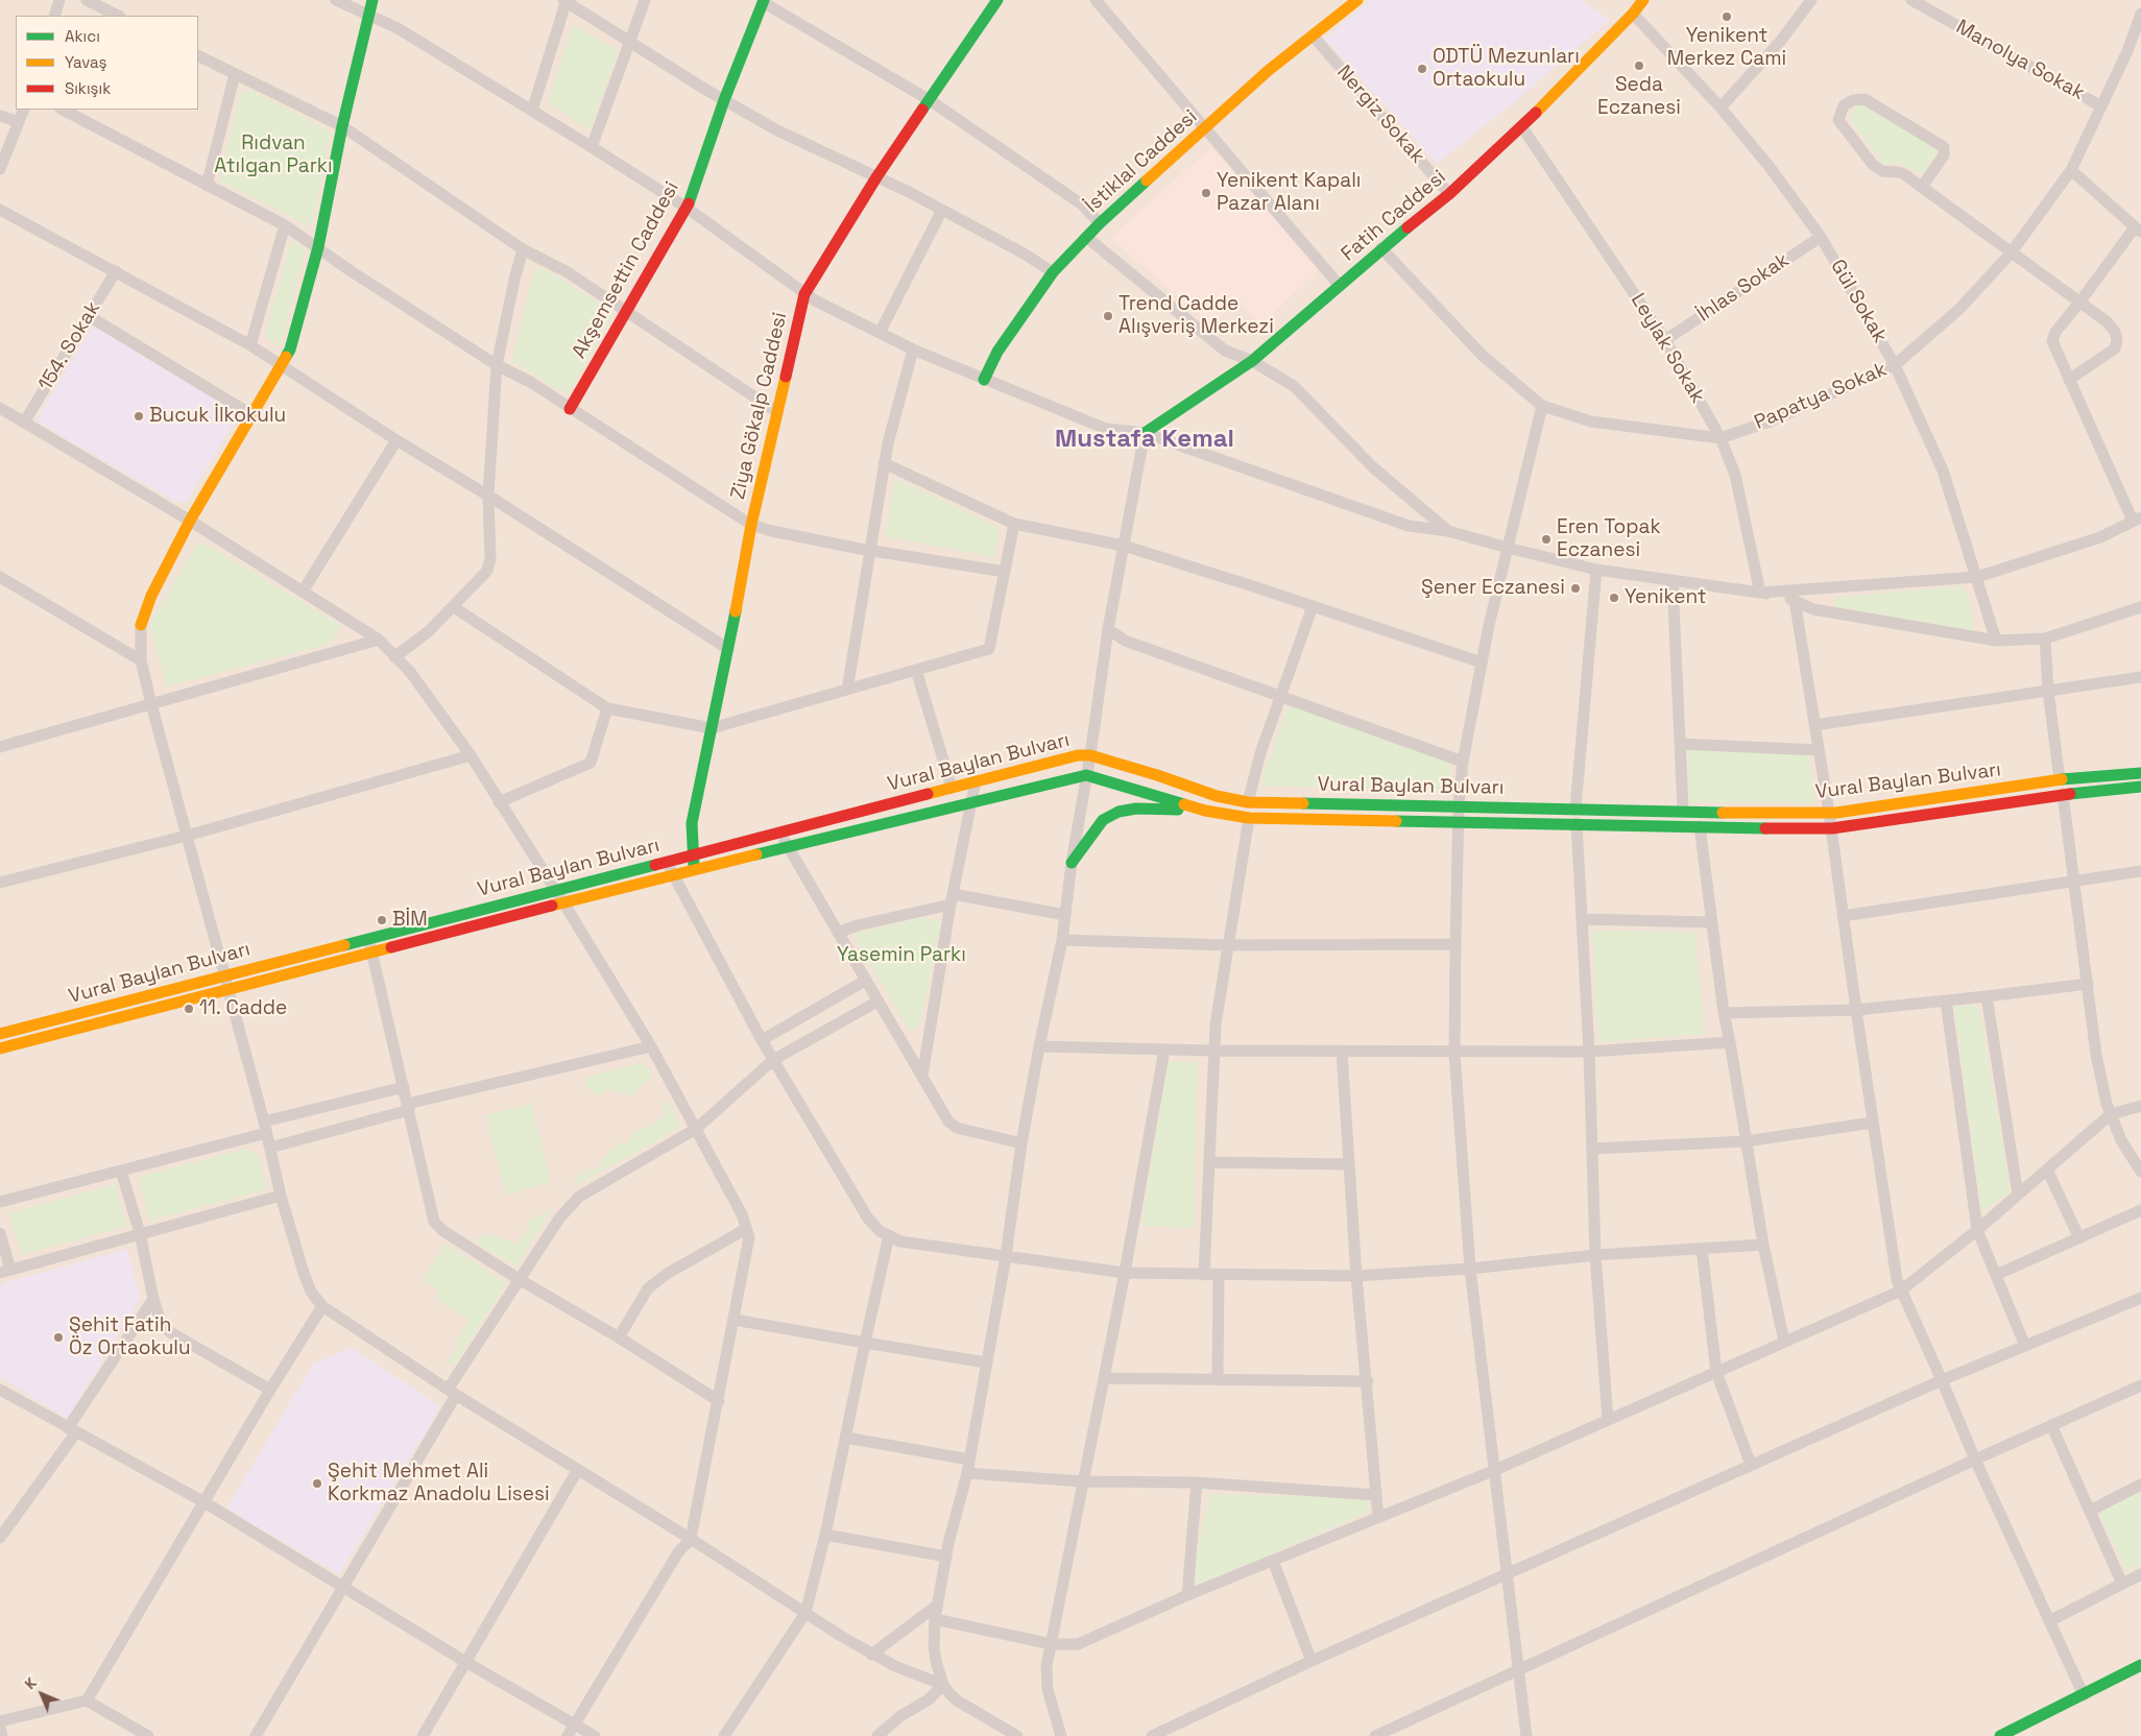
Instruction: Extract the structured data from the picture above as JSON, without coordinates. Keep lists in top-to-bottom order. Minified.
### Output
{"streets":{"main road":["İstiklal Caddesi","Fatih Caddesi","Akşemsettin Caddesi","Ziya Gökalp Caddesi","Vural Baylan Bulvarı"],"street":["Manolya Sokak","Nergiz Sokak","İhlas Sokak","Gül Sokak","154. Sokak","Leylak Sokak","Papatya Sokak"]},"crossings":[["Manolya Sokak","Papatya Sokak"],["Nergiz Sokak","İstiklal Caddesi"],["Nergiz Sokak","Fatih Caddesi"],["Fatih Caddesi","Gül Sokak"],["Fatih Caddesi","Leylak Sokak"],["Fatih Caddesi","Papatya Sokak"],["İhlas Sokak","Gül Sokak"],["İhlas Sokak","Leylak Sokak"],["Gül Sokak","Papatya Sokak"],["Leylak Sokak","Papatya Sokak"],["Ziya Gökalp Caddesi","Vural Baylan Bulvarı"]],"districts":["Mustafa Kemal"],"parks":["Rıdvan Atılgan Parkı","Yasemin Parkı"],"places":["Yenikent Merkez Cami","Seda Eczanesi","ODTÜ Mezunları Ortaokulu","Yenikent Kapalı Pazar Alanı","Trend Cadde Alışveriş Merkezi","Bucuk İlkokulu","Eren Topak Eczanesi","Şener Eczanesi","Yenikent","BİM","11. Cadde","Şehit Fatih Öz Ortaokulu","Şehit Mehmet Ali Korkmaz Anadolu Lisesi"],"legend":["Akıcı","Yavaş","Sıkışık"],"north":"top left"}
